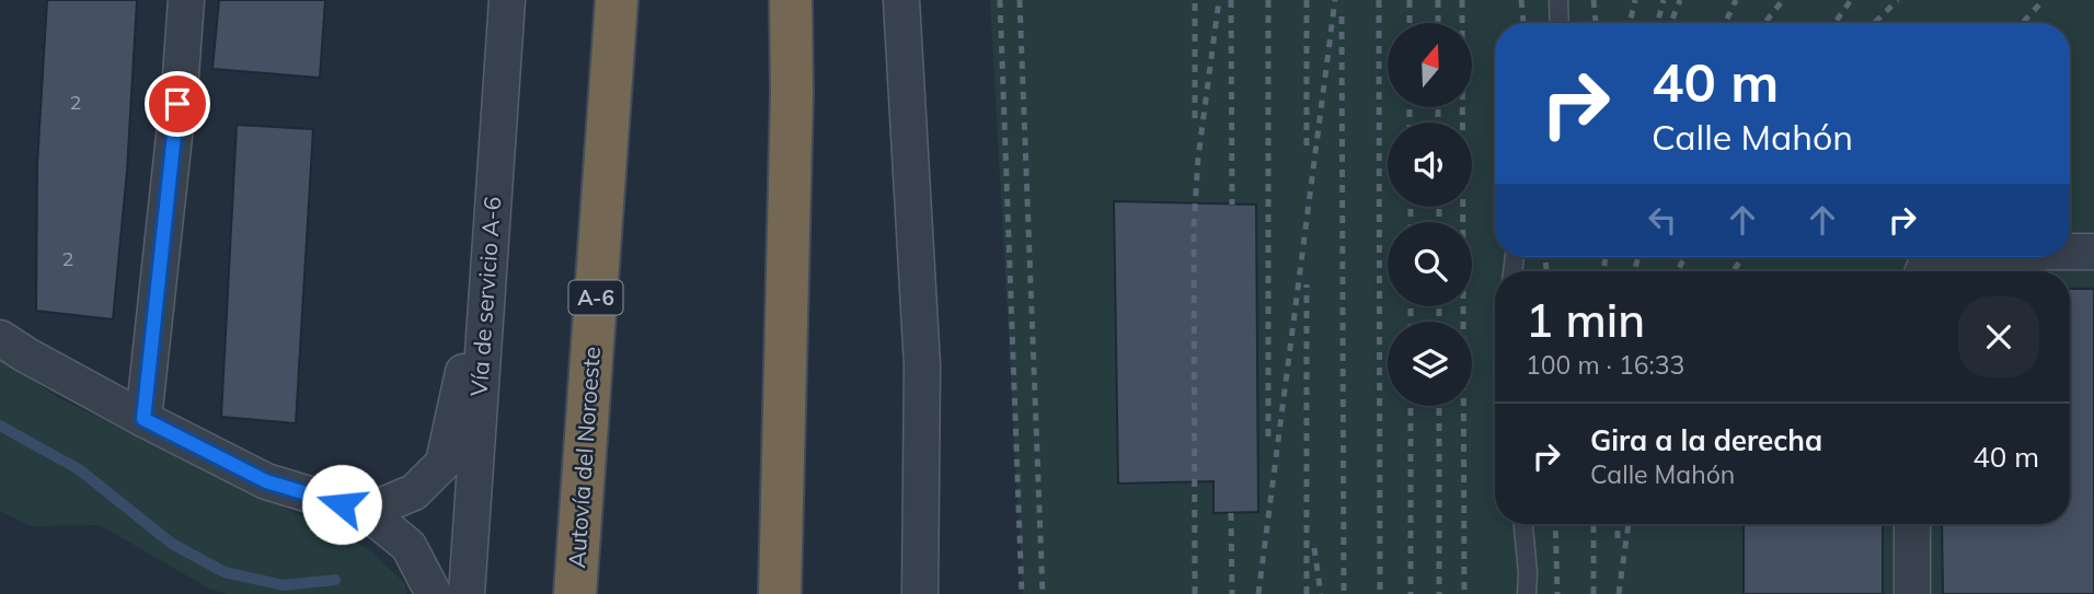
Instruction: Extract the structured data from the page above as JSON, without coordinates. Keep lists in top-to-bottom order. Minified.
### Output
{"streets":{"highway":["A-6","Autovía del Noroeste"],"street":["Vía de servicio A-6"]},"house_numbers":["2","2"],"north":"top","page":{"turn":["40 m","Calle Mahón"],"heading":["1 min","100 m · 16:33"],"list":[{"name":"Gira a la derecha","note":"Calle Mahón","value":"40 m"}]}}
